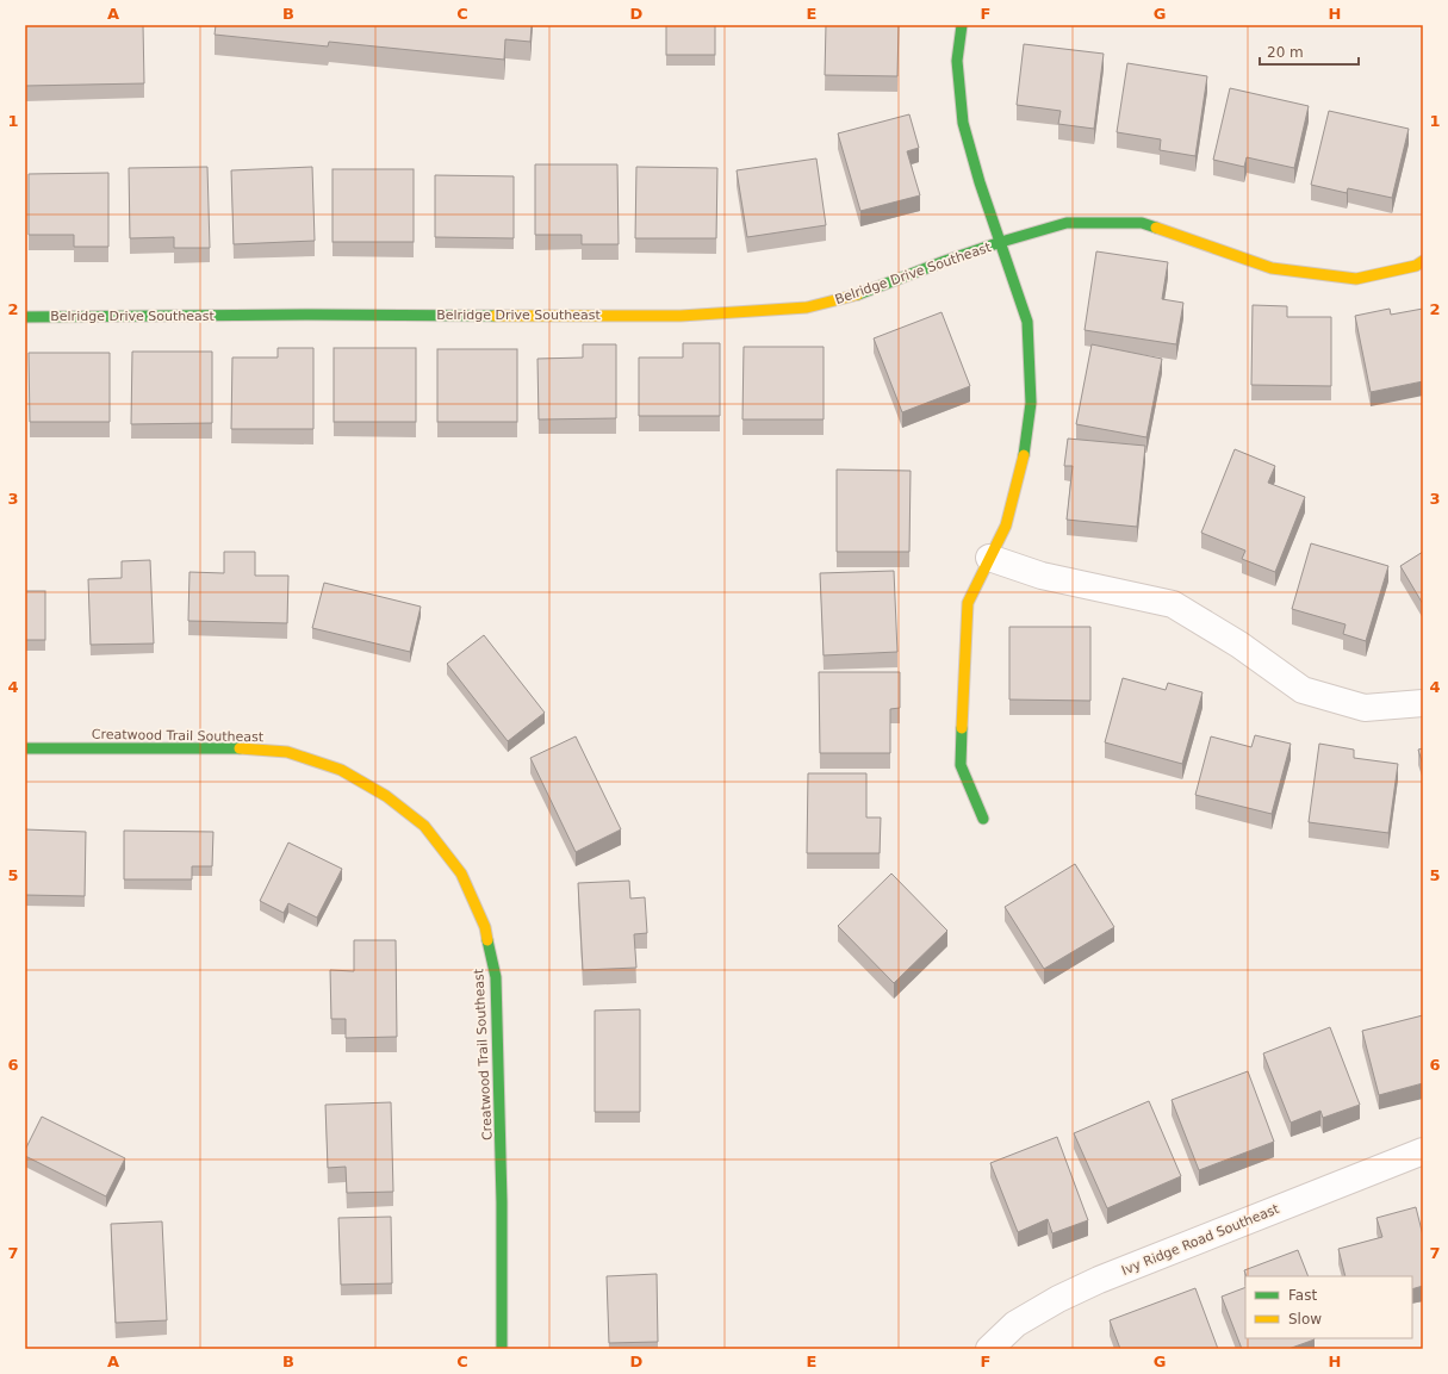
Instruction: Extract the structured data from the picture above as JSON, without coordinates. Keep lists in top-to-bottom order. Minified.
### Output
{"streets":{"street":["Belridge Drive Southeast","Creatwood Trail Southeast","Ivy Ridge Road Southeast"]},"legend":["Fast","Slow"],"scale_bar":"20 m","grid":{"columns":["A","B","C","D","E","F","G","H"],"rows":["1","2","3","4","5","6","7"]}}
